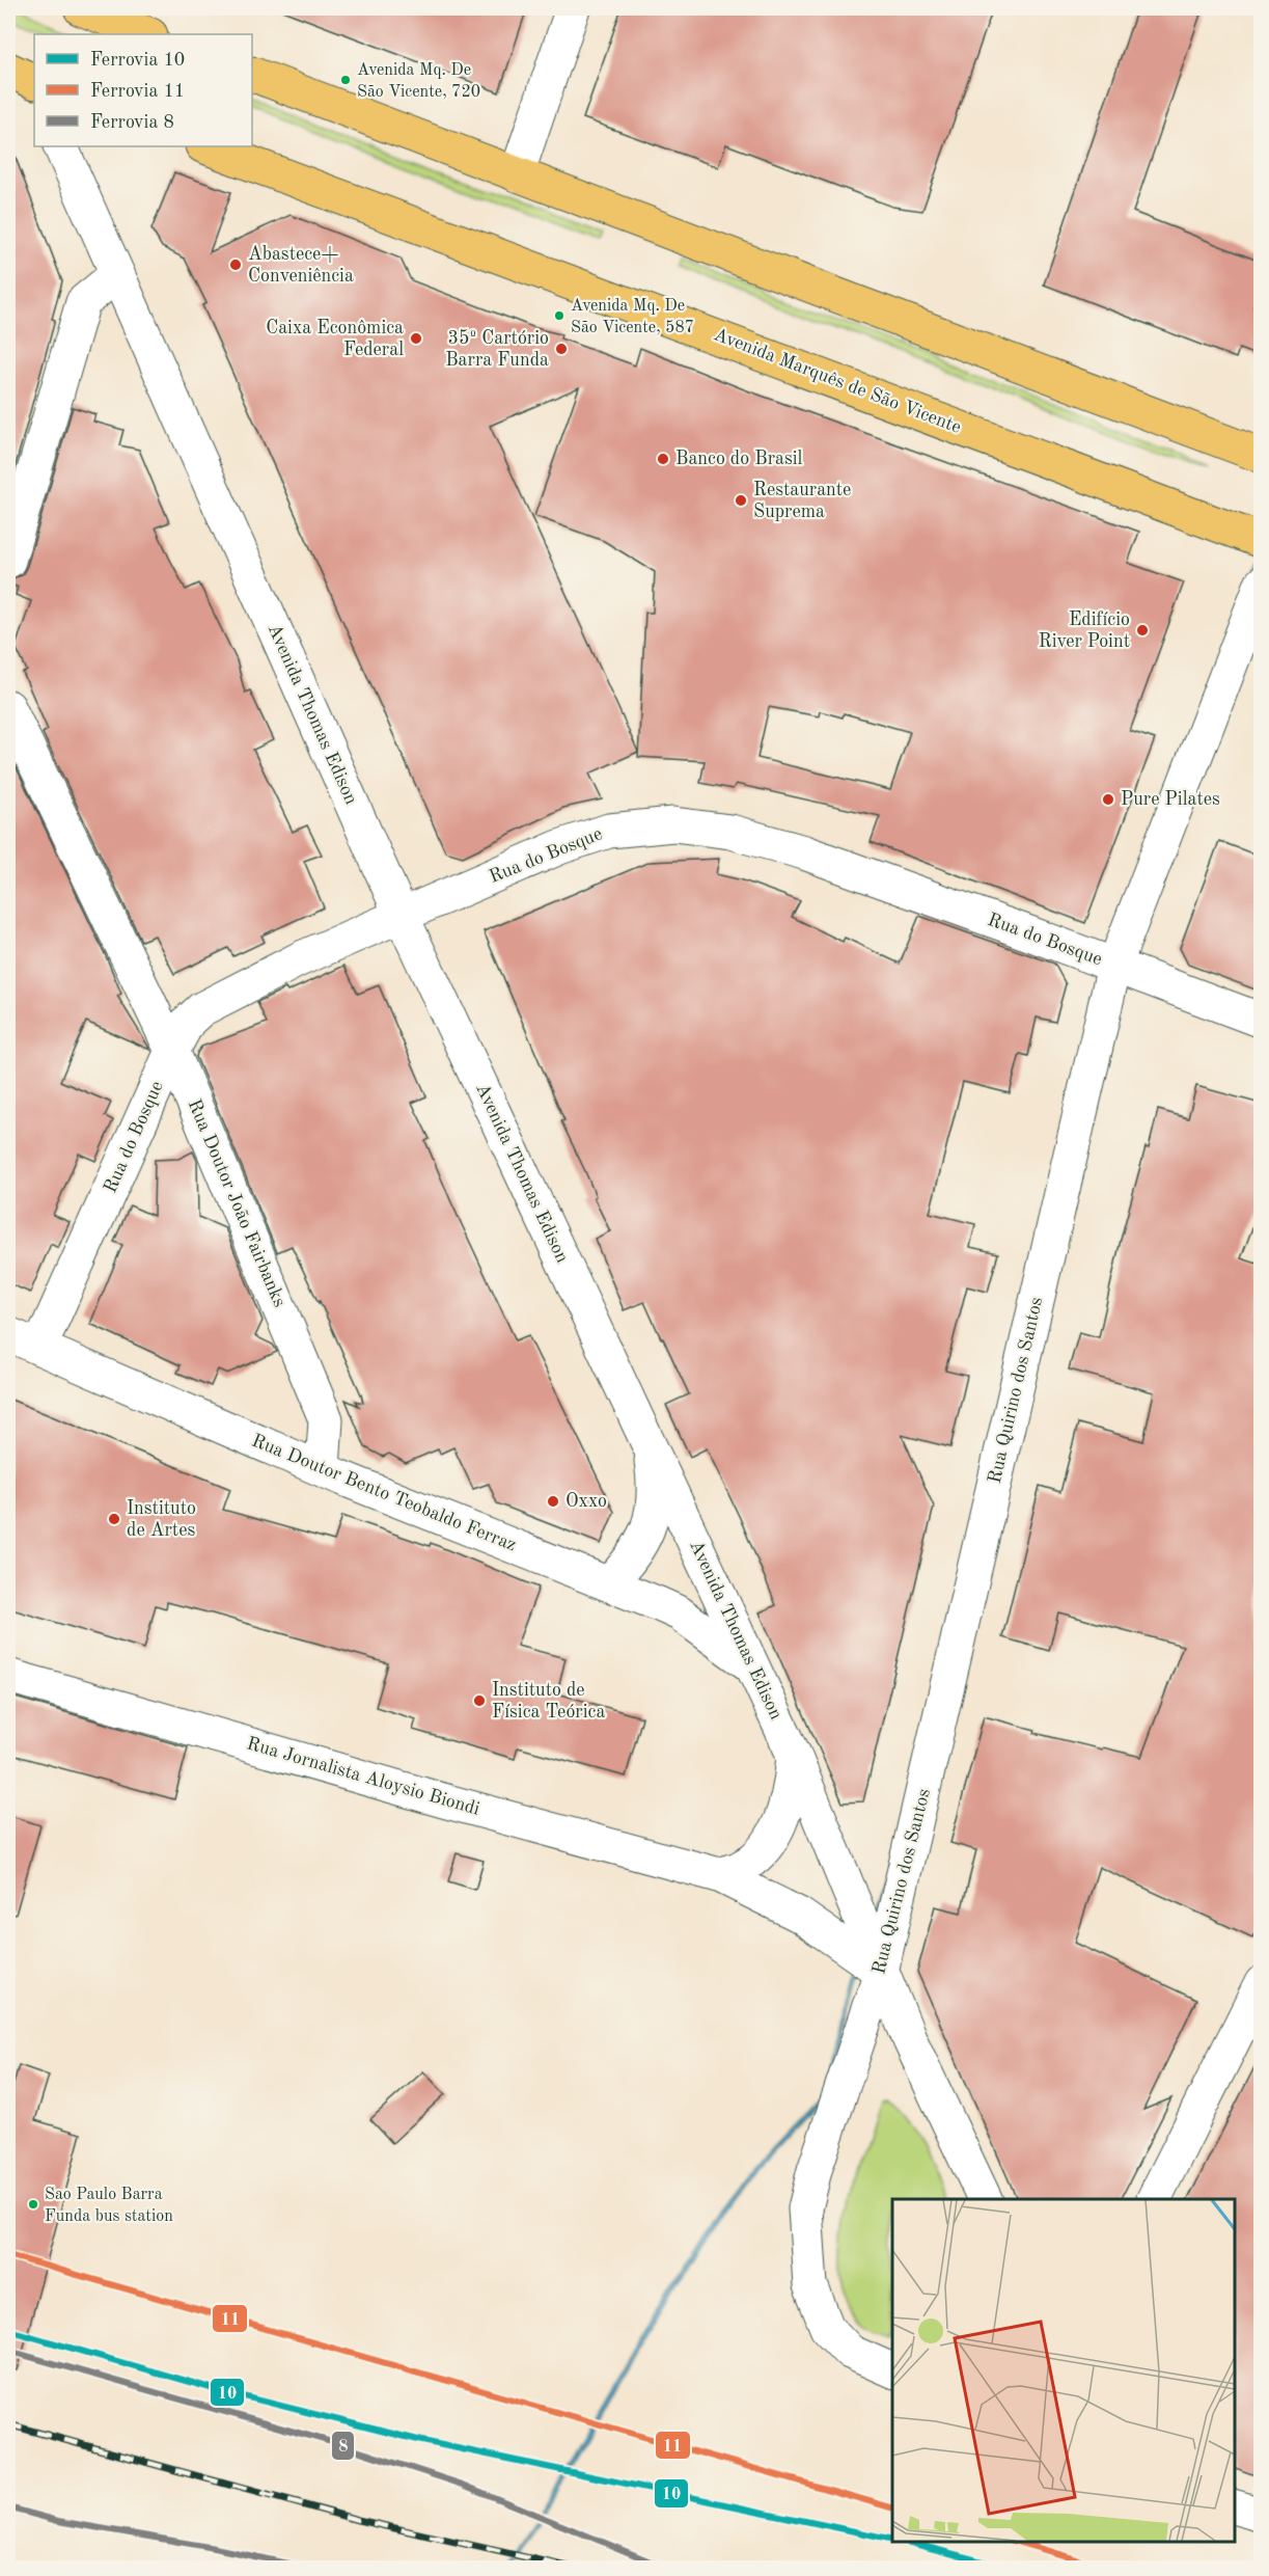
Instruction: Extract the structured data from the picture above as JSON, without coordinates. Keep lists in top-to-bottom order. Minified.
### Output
{"streets":{"main road":["Avenida Marquês de São Vicente"],"street":["Avenida Thomas Edison","Rua do Bosque","Rua Doutor João Fairbanks","Rua Quirino dos Santos","Rua Doutor Bento Teobaldo Ferraz","Rua Jornalista Aloysio Biondi"]},"crossings":[["Avenida Thomas Edison","Rua do Bosque"],["Avenida Thomas Edison","Rua Quirino dos Santos"],["Avenida Thomas Edison","Rua Doutor Bento Teobaldo Ferraz"],["Avenida Thomas Edison","Rua Jornalista Aloysio Biondi"],["Rua do Bosque","Rua Doutor João Fairbanks"],["Rua do Bosque","Rua Quirino dos Santos"],["Rua do Bosque","Rua Doutor Bento Teobaldo Ferraz"],["Rua Doutor João Fairbanks","Rua Doutor Bento Teobaldo Ferraz"],["Rua Quirino dos Santos","Rua Jornalista Aloysio Biondi"]],"places":["Avenida Mq. De São Vicente, 720","Abastece+ Conveniência","Avenida Mq. De São Vicente, 587","Caixa Econômica Federal","35º Cartório Barra Funda","Banco do Brasil","Restaurante Suprema","Edifício River Point","Pure Pilates","Oxxo","Instituto de Artes","Instituto de Física Teórica","Sao Paulo Barra Funda bus station"],"lines":["rail line 11","rail line 10","rail line 8"],"legend":["Ferrovia 10","Ferrovia 11","Ferrovia 8"]}
